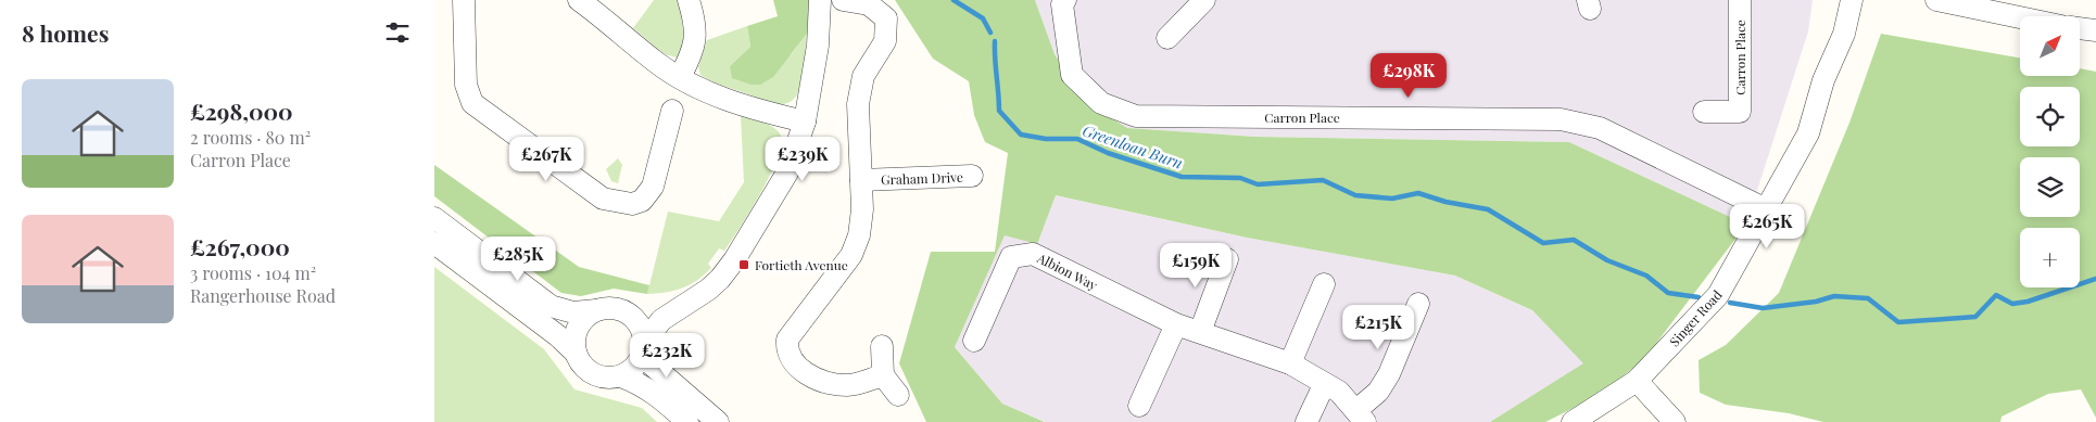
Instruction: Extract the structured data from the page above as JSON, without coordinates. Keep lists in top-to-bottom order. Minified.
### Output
{"streets":{"street":["Carron Place","Graham Drive","Albion Way","Singer Road"]},"crossings":[["Carron Place","Singer Road"]],"water":["Greenloan Burn"],"places":{"transit":["Fortieth Avenue"]},"north":"top right","page":{"heading":"8 homes","map_buttons":"+","price":["£298K","£267K","£239K","£265K","£285K","£159K","£215K","£232K"],"list":[{"name":"£298,000","note":"2 rooms · 80 m² · Carron Place"},{"name":"£267,000","note":"3 rooms · 104 m² · Rangerhouse Road"}]}}
